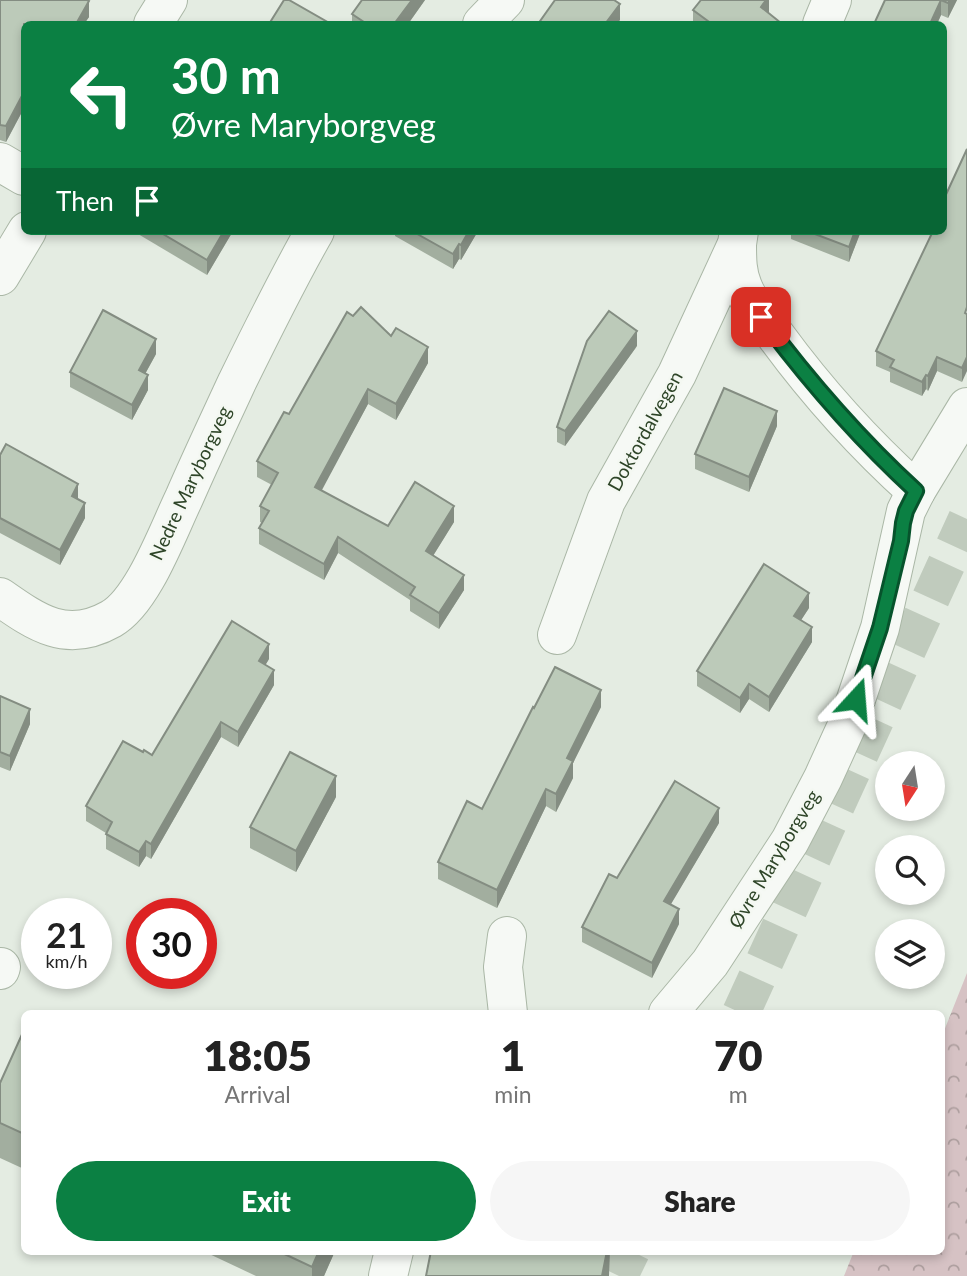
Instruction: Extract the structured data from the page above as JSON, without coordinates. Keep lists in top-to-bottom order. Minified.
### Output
{"streets":{"street":["Doktordalvegen","Nedre Maryborgveg","Øvre Maryborgveg"]},"north":"bottom","page":{"turn":["30 m","Øvre Maryborgveg"],"then":"Then","speed":"21 km/h","limit":"30","eta":["18:05","Arrival","1","min","70","m"],"buttons":["Exit","Share"]}}
